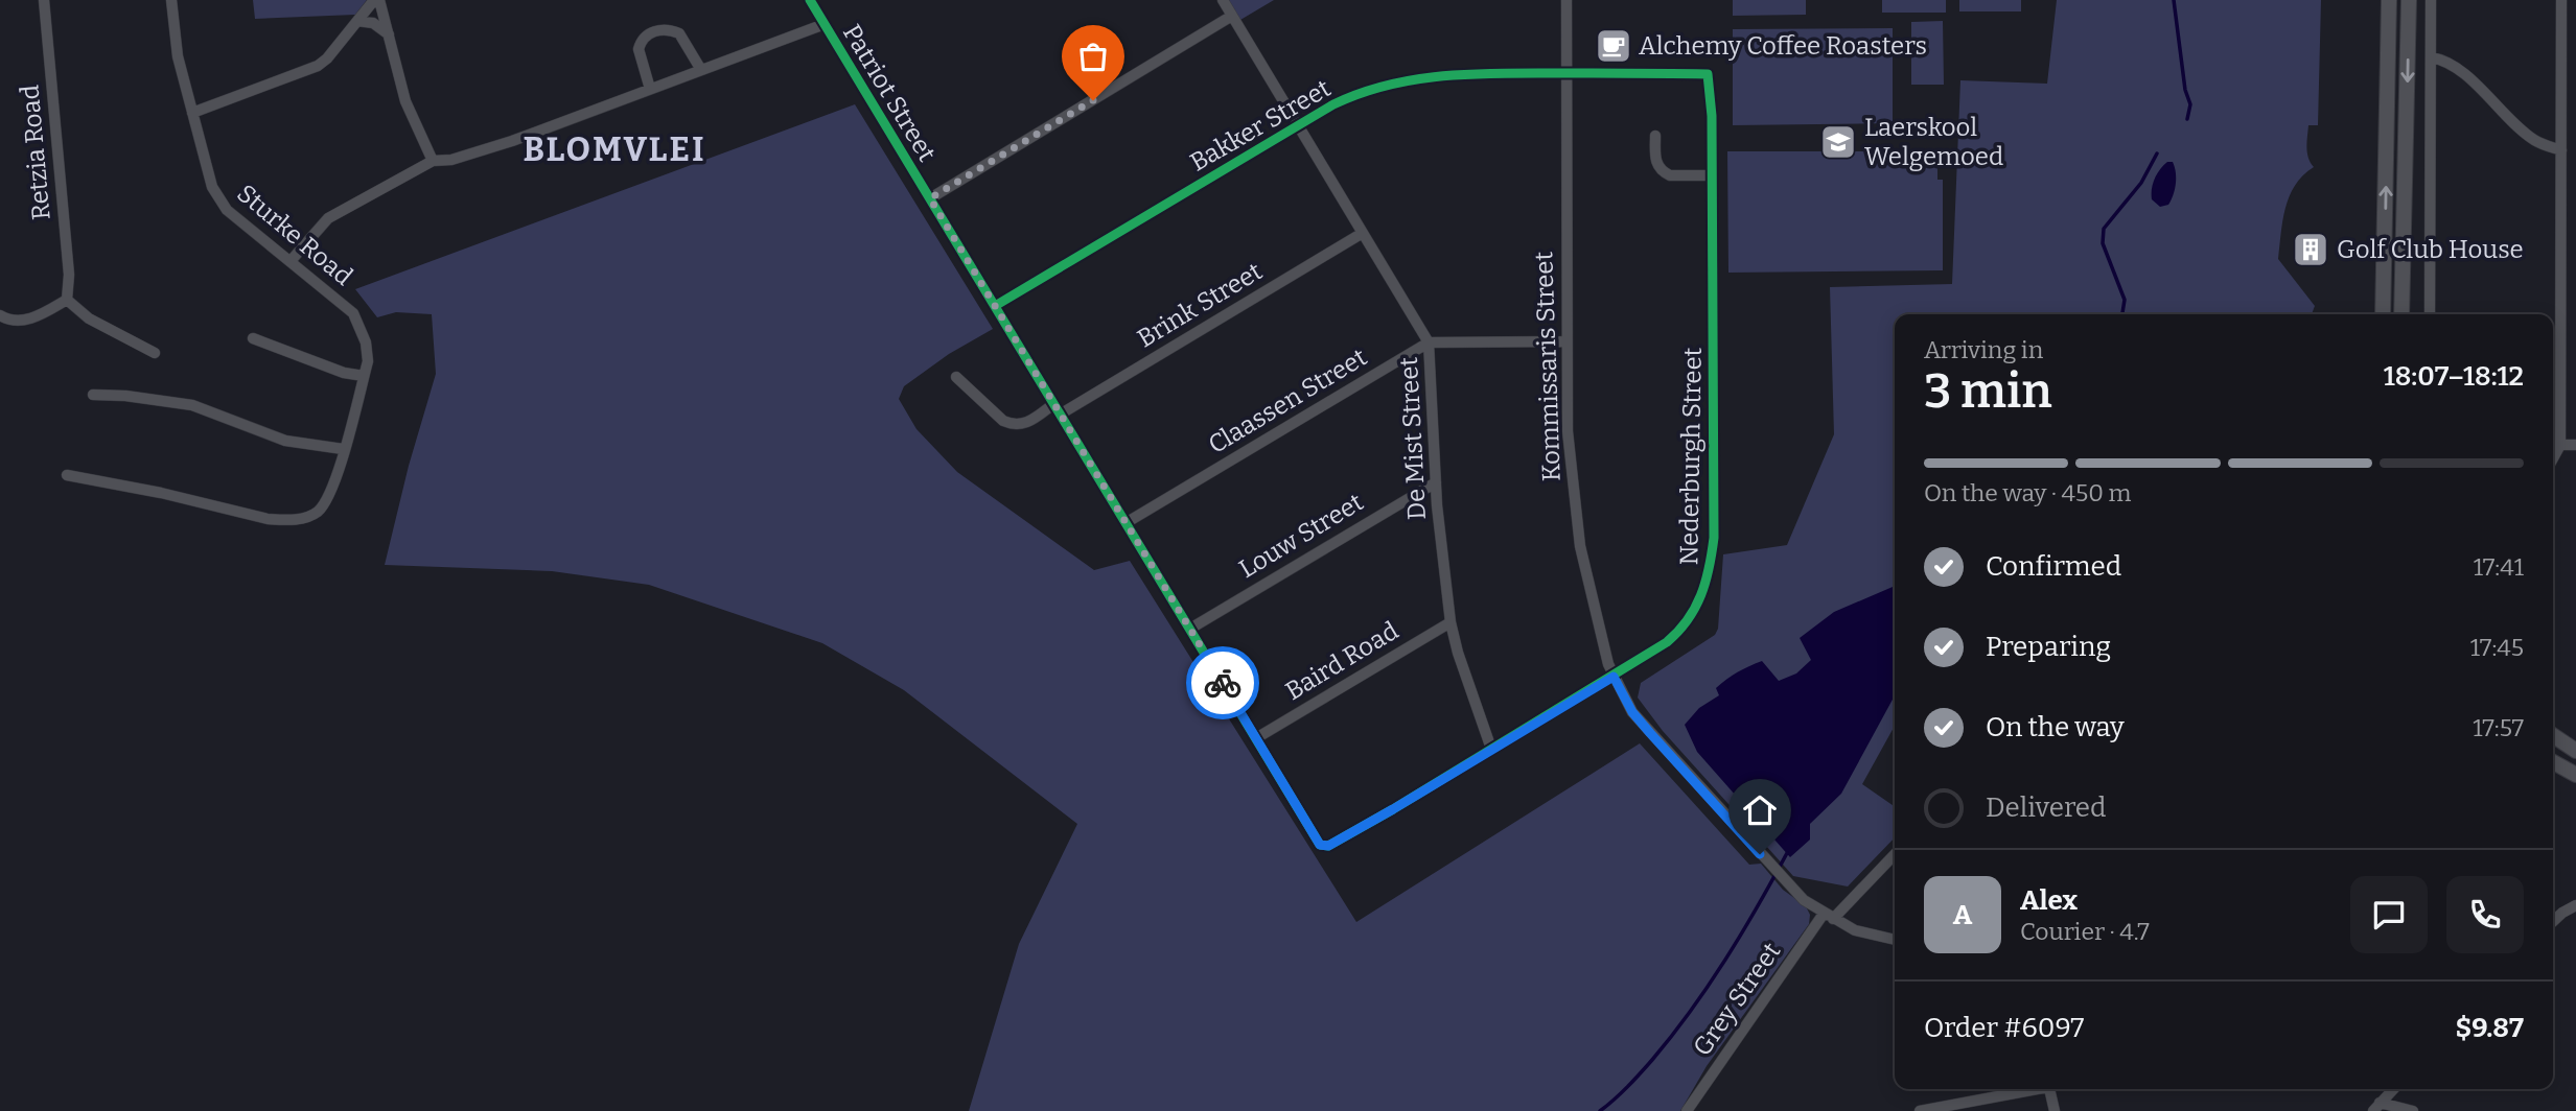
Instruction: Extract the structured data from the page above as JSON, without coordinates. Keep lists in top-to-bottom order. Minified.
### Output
{"streets":{"street":["Patriot Street","Bakker Street","Retzia Road","Sturke Road","Brink Street","Kommissaris Street","Claassen Street","De Mist Street","Nederburgh Street","Louw Street","Baird Road","Grey Street"]},"crossings":[["Patriot Street","Bakker Street"],["Patriot Street","Brink Street"],["Patriot Street","Claassen Street"],["Patriot Street","Nederburgh Street"],["Patriot Street","Louw Street"],["Patriot Street","Baird Road"],["Bakker Street","Kommissaris Street"],["Bakker Street","De Mist Street"],["Bakker Street","Nederburgh Street"],["Brink Street","De Mist Street"],["Kommissaris Street","Nederburgh Street"],["Kommissaris Street","Grey Street"],["Claassen Street","De Mist Street"],["De Mist Street","Nederburgh Street"],["De Mist Street","Louw Street"],["De Mist Street","Baird Road"]],"districts":["BLOMVLEI"],"places":{"cafe":["Alchemy Coffee Roasters"],"school or university":["Laerskool Welgemoed"],"building":["Golf Club House"]},"page":{"heading":["3 min","Arriving in","18:07–18:12"],"panel":["Alex","Courier · 4.7","Order #6097","$9.87"],"bar":"On the way · 450 m","list":[["Confirmed","17:41"],["Preparing","17:45"],["On the way","17:57"],"Delivered"],"round":"A"}}
